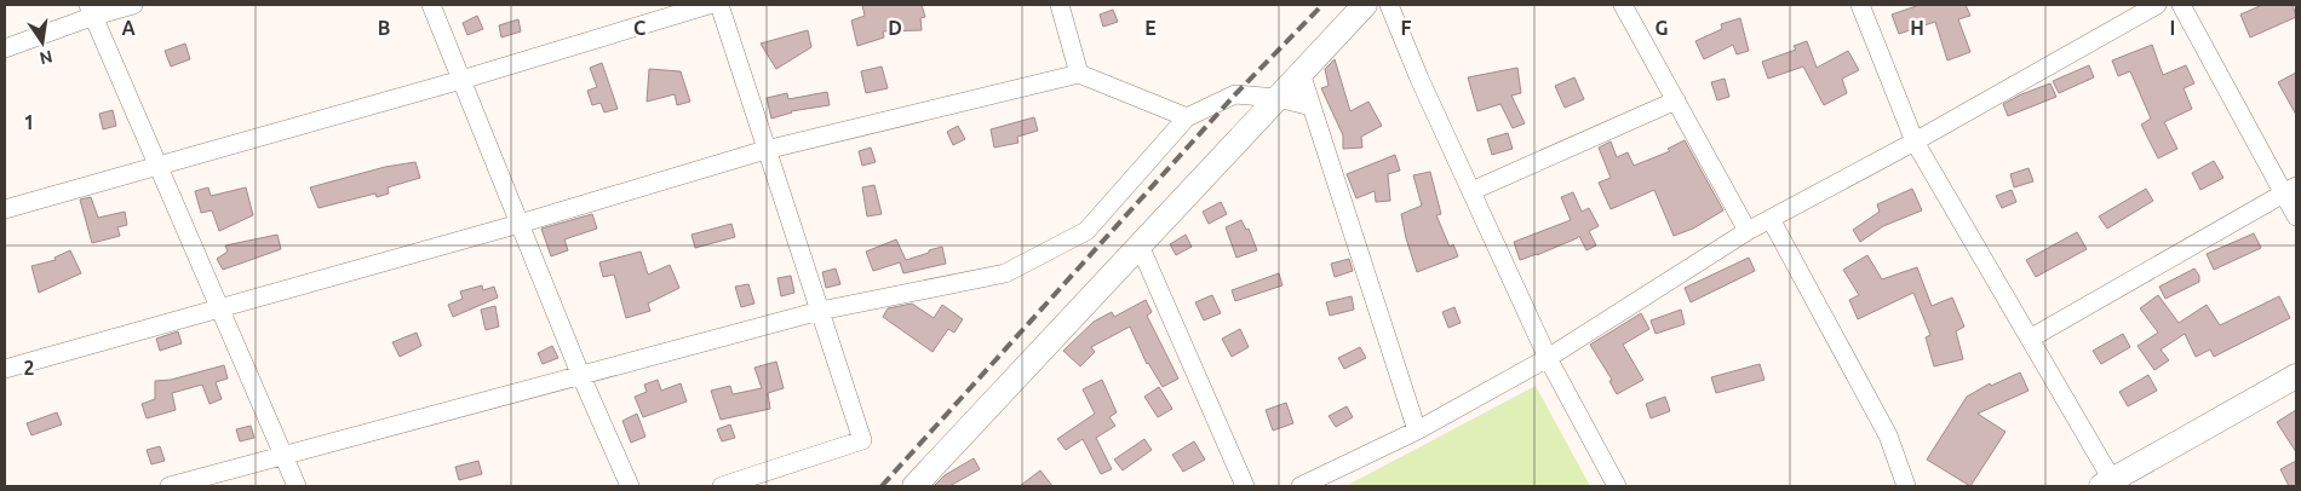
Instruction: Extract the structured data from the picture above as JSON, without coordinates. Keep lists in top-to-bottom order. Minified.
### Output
{"north":"bottom","grid":{"columns":["A","B","C","D","E","F","G","H","I"],"rows":["1","2"]}}
